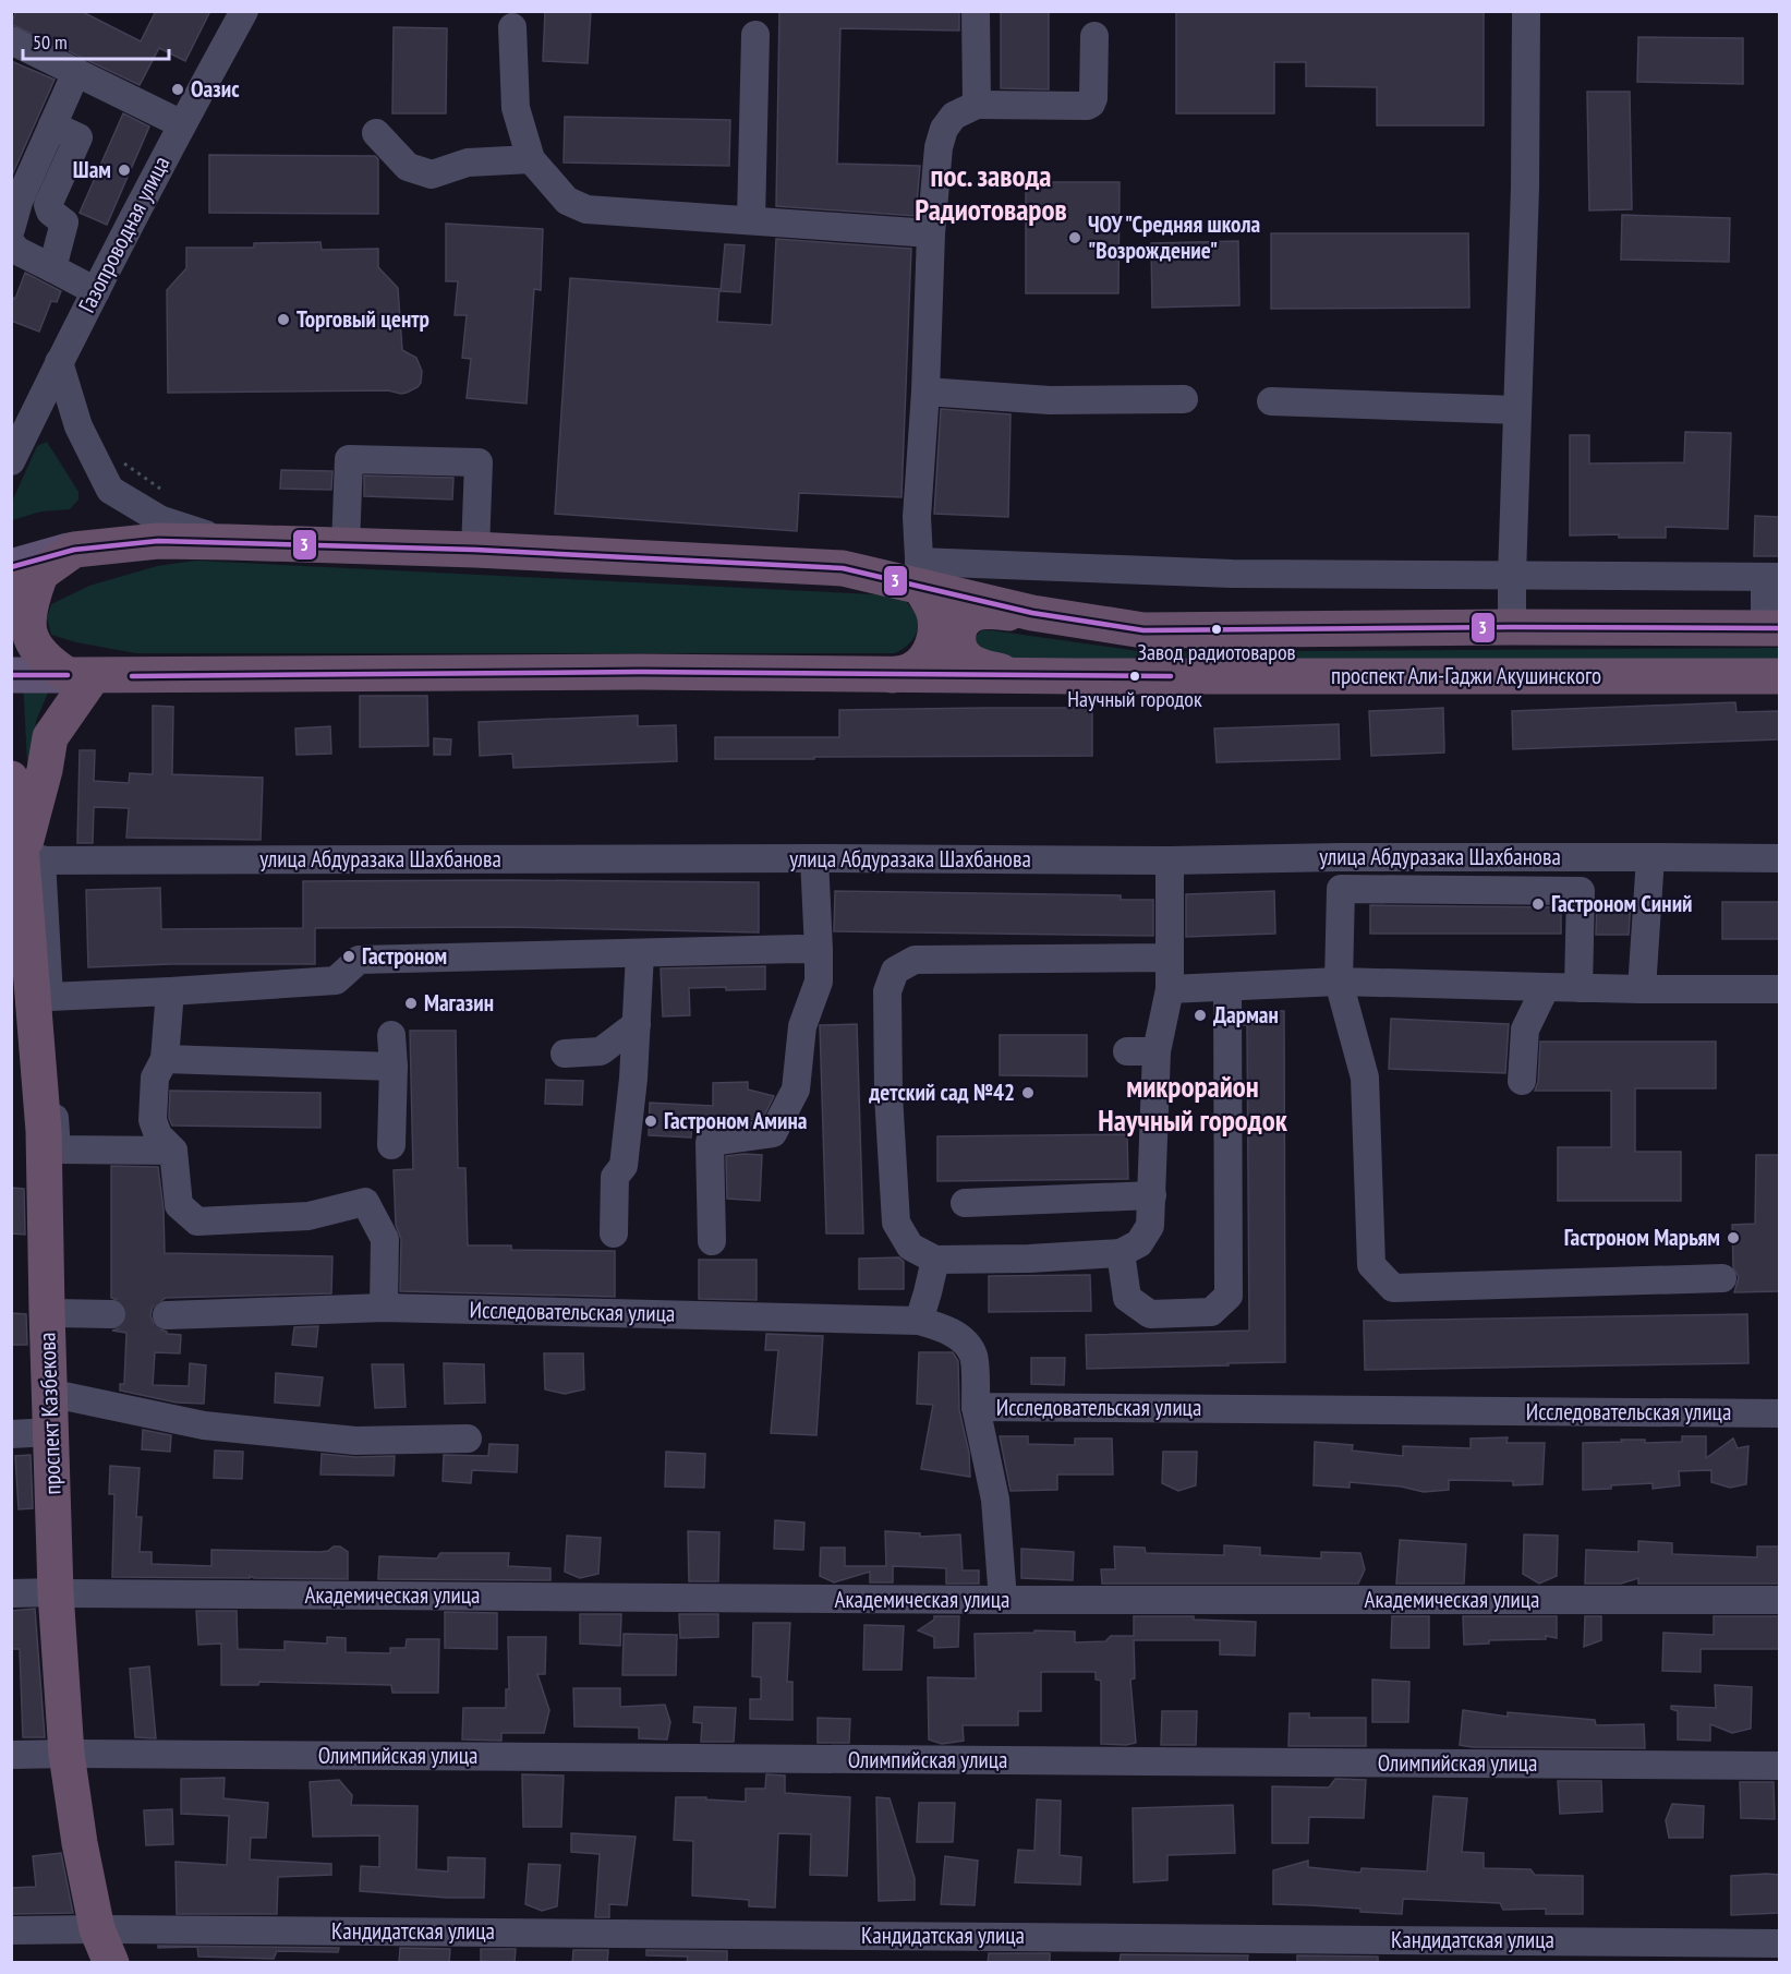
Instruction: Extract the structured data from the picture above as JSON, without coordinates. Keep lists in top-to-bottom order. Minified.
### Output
{"streets":{"highway":["проспект Али-Гаджи Акушинского","проспект Казбекова"],"street":["Газопроводная улица","улица Абдуразака Шахбанова","Исследовательская улица","Академическая улица","Олимпийская улица","Кандидатская улица"]},"crossings":[["улица Абдуразака Шахбанова","проспект Казбекова"],["проспект Казбекова","Академическая улица"],["проспект Казбекова","Олимпийская улица"],["проспект Казбекова","Кандидатская улица"]],"districts":["пос. завода Радиотоваров","микрорайон Научный городок"],"places":["Оазис","Шам","ЧОУ \"Средняя школа \"Возрождение\"","Торговый центр","Завод радиотоваров","Научный городок","Гастроном Синий","Гастроном","Магазин","Дарман","детский сад №42","Гастроном Амина","Гастроном Марьям"],"lines":["transit line 3"],"scale_bar":"50 m"}
